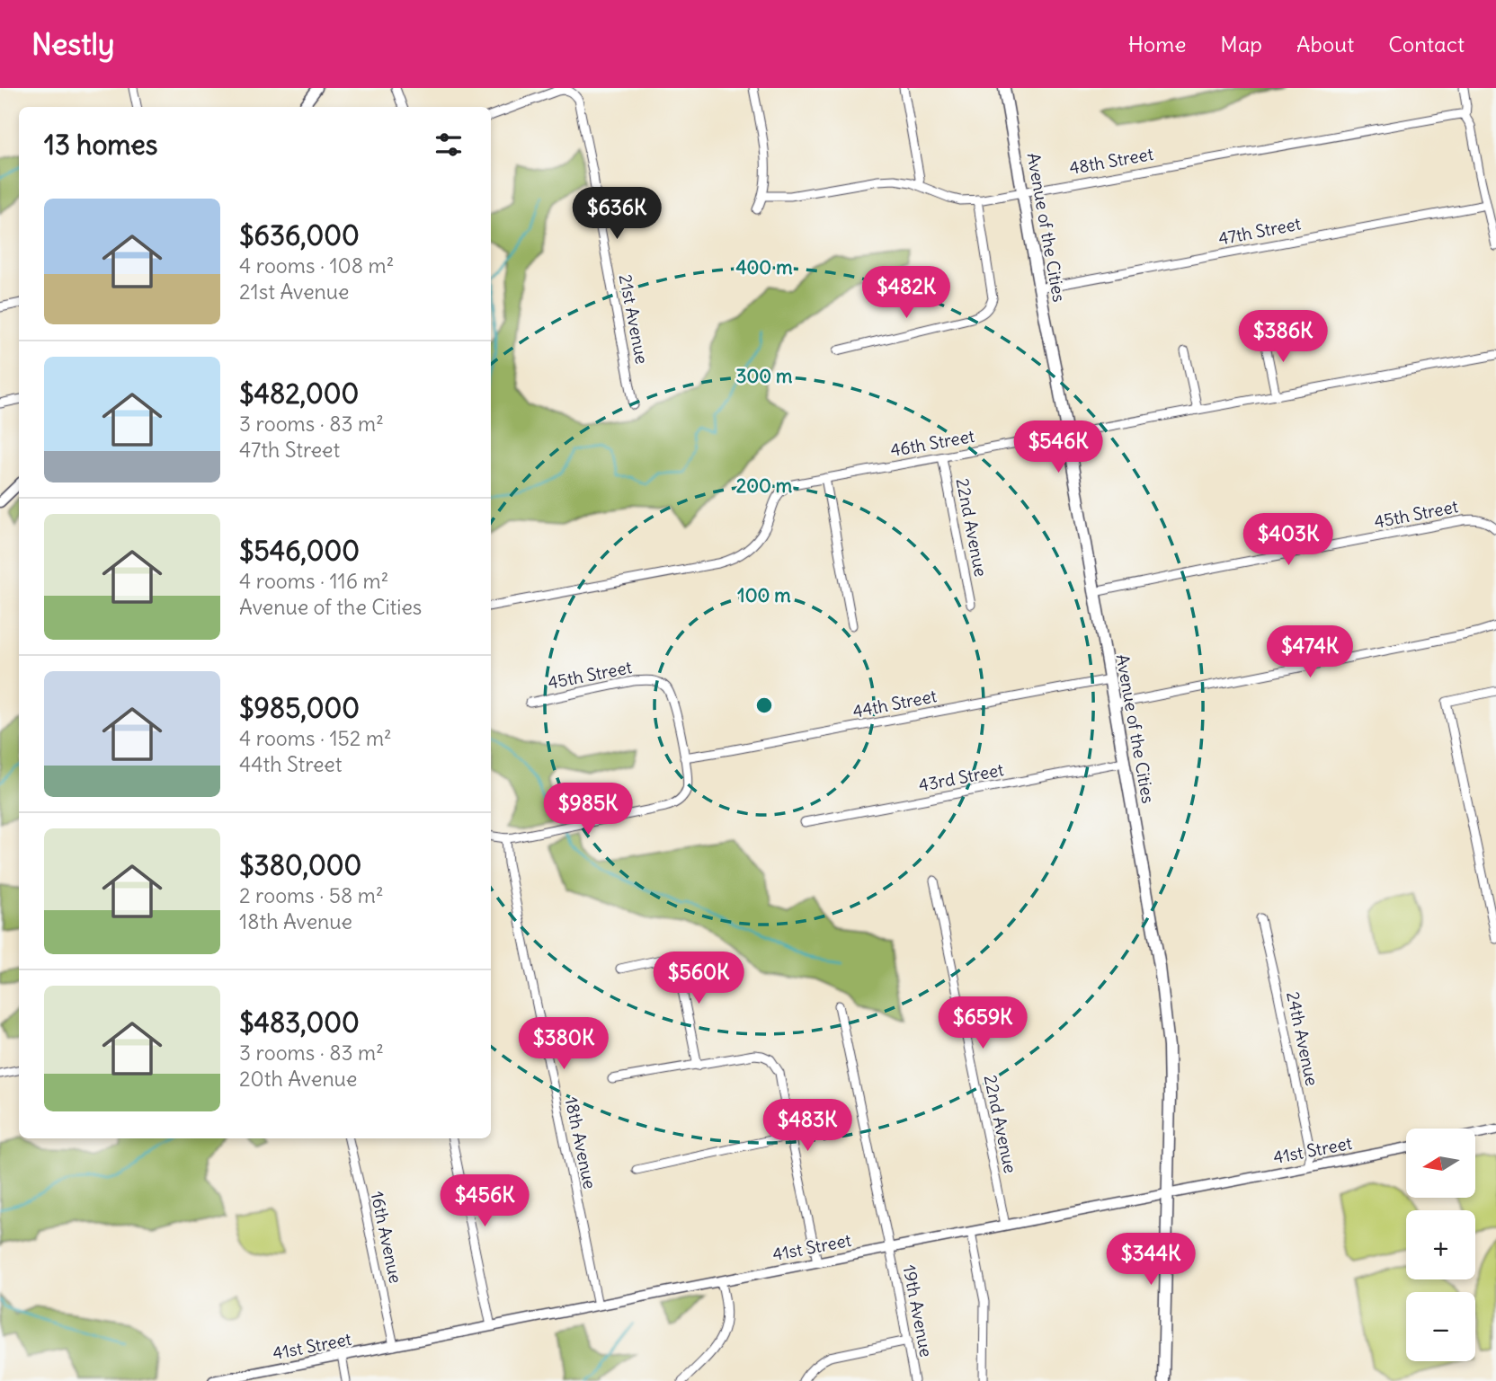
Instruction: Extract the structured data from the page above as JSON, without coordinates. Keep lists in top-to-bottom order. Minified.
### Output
{"streets":{"main road":["Avenue of the Cities"],"street":["48th Street","47th Street","21st Avenue","46th Street","45th Street","22nd Avenue","44th Street","43rd Street","24th Avenue","18th Avenue","41st Street","16th Avenue","19th Avenue"]},"crossings":[["48th Street","Avenue of the Cities"],["Avenue of the Cities","47th Street"],["Avenue of the Cities","46th Street"],["Avenue of the Cities","45th Street"],["Avenue of the Cities","44th Street"],["Avenue of the Cities","43rd Street"],["Avenue of the Cities","41st Street"],["46th Street","22nd Avenue"],["45th Street","44th Street"],["22nd Avenue","41st Street"],["24th Avenue","41st Street"],["18th Avenue","41st Street"],["41st Street","16th Avenue"],["41st Street","19th Avenue"]],"north":"left","page":{"header":"Nestly","nav":["Home","Map","About","Contact"],"heading":"13 homes","list":[{"name":"$636,000","note":"4 rooms · 108 m² · 21st Avenue"},{"name":"$482,000","note":"3 rooms · 83 m² · 47th Street"},{"name":"$546,000","note":"4 rooms · 116 m² · Avenue of the Cities"},{"name":"$985,000","note":"4 rooms · 152 m² · 44th Street"},{"name":"$380,000","note":"2 rooms · 58 m² · 18th Avenue"},{"name":"$483,000","note":"3 rooms · 83 m² · 20th Avenue"}],"price":["$636K","$482K","$386K","$546K","$403K","$474K","$985K","$560K","$659K","$380K","$483K","$456K","$344K"],"map_buttons":["+","−"]},"rings":["400 m","300 m","200 m","100 m"]}
